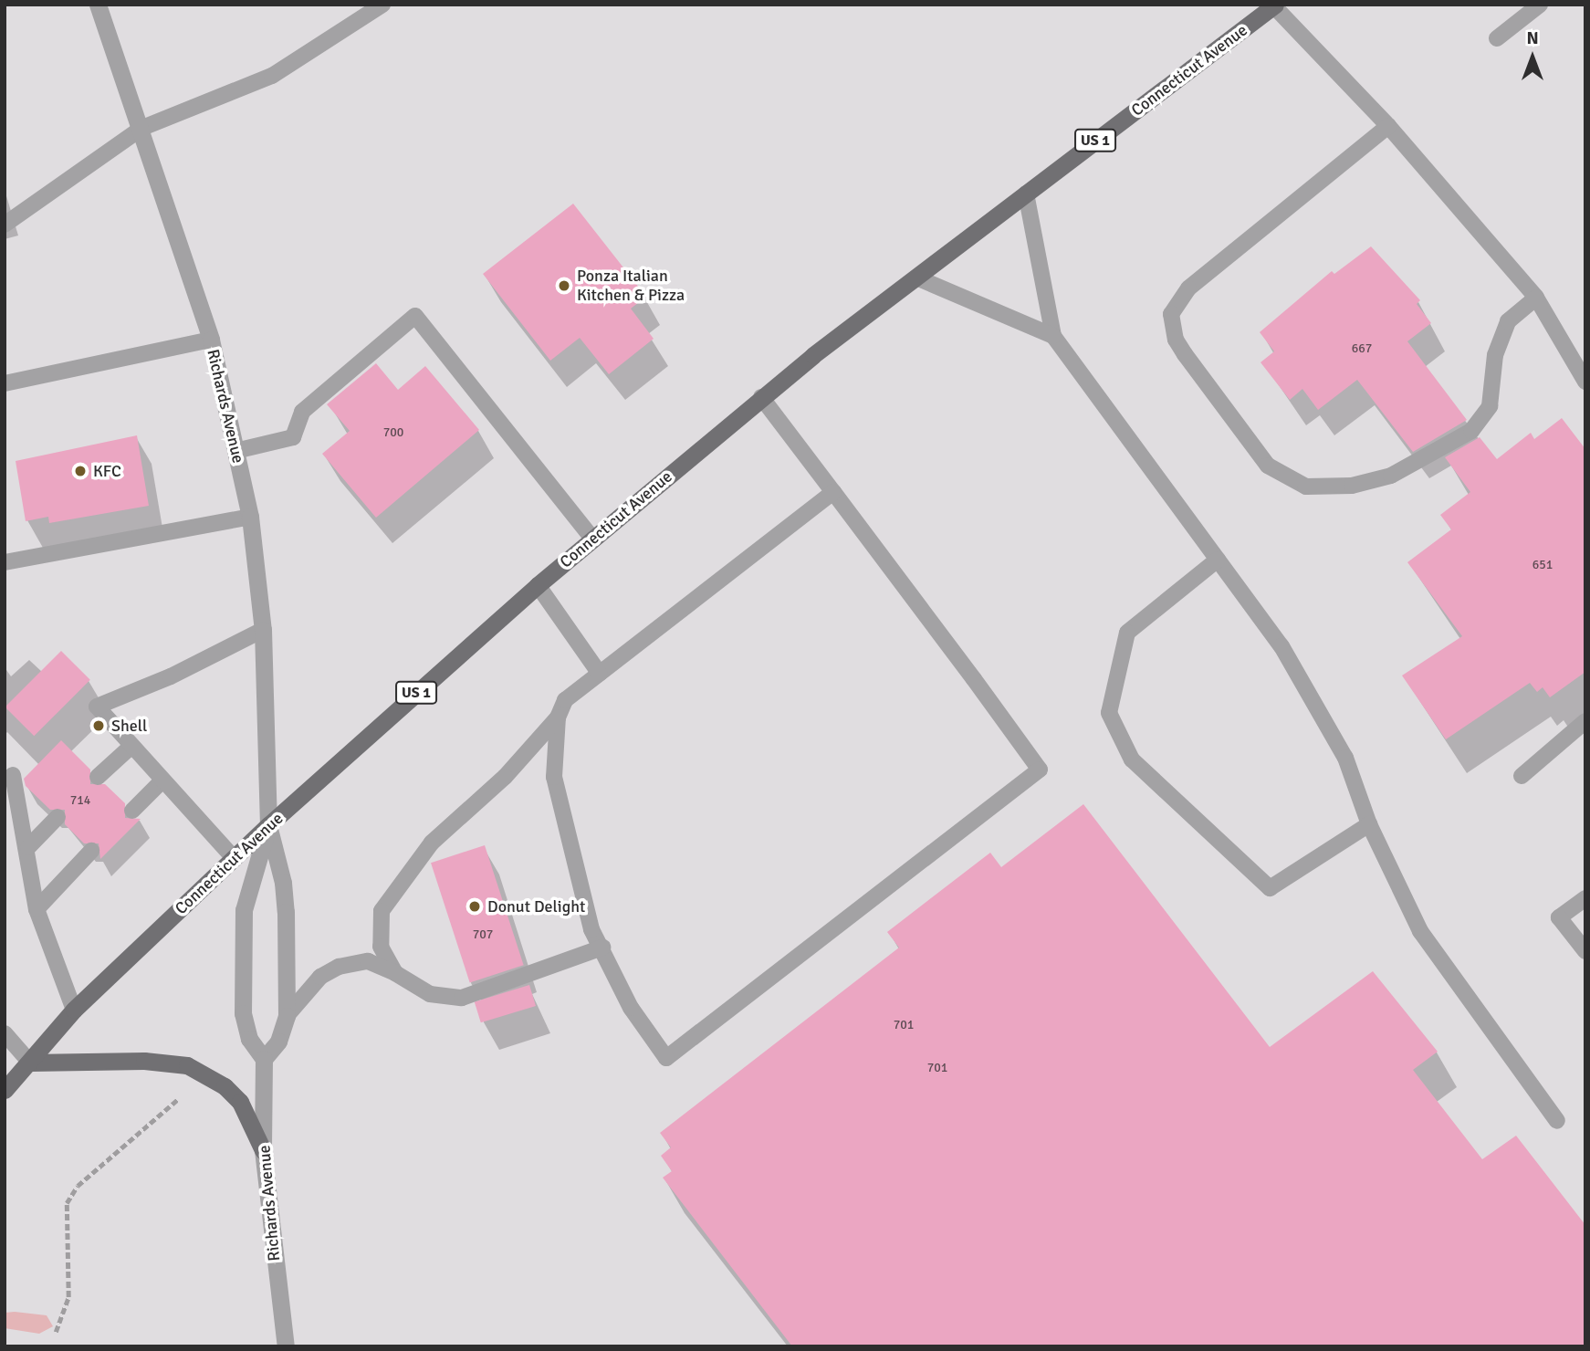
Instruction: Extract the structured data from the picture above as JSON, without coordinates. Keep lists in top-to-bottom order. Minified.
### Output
{"streets":{"main road":["Connecticut Avenue","US 1"],"street":["Richards Avenue"]},"crossings":[["Connecticut Avenue","Richards Avenue"]],"places":["Ponza Italian Kitchen & Pizza","KFC","Shell","Donut Delight"],"house_numbers":["667","700","651","714","707","701","701"],"north":"top"}
